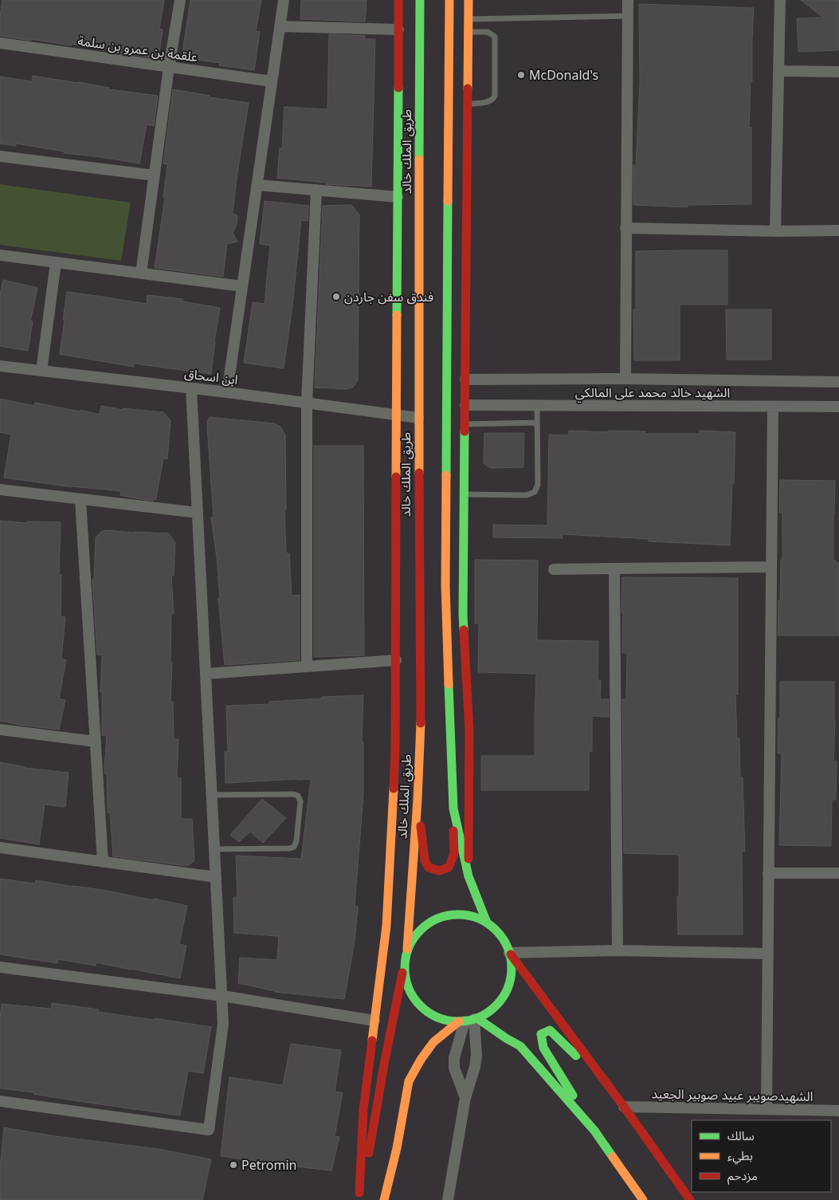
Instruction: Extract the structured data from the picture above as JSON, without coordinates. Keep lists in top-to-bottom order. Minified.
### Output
{"streets":{"main road":["طريق الملك خالد"],"street":["علقمة بن عمرو بن سلمة","ابن اسحاق","الشهيد خالد محمد على المالكي","الشهيدصويبر عبيد صوبير الجعيد"]},"crossings":[["طريق الملك خالد","ابن اسحاق"]],"places":["McDonald's","فندق سفن جاردن","Petromin"],"legend":["سالك","بطيء","مزدحم"]}
